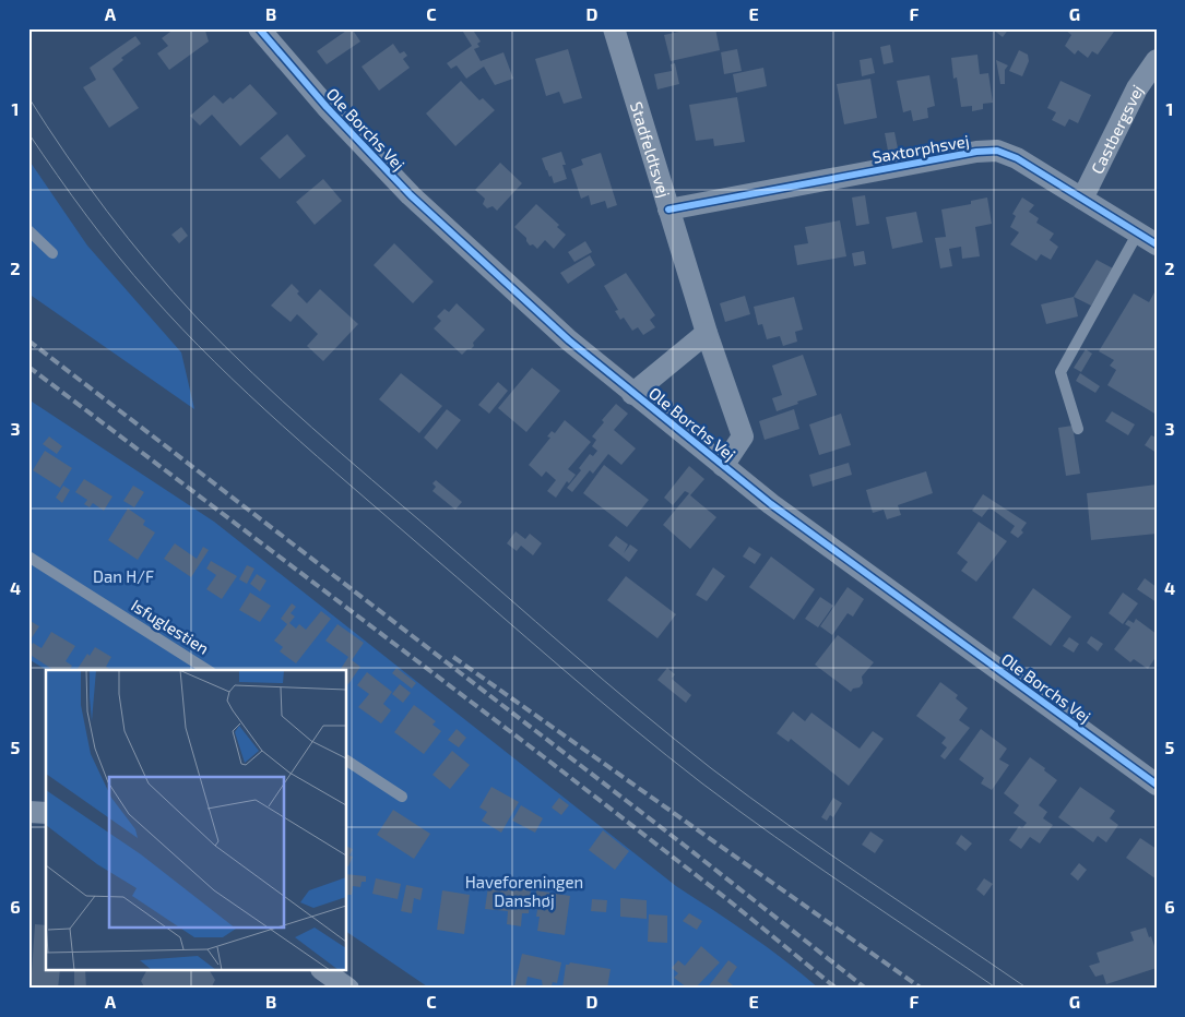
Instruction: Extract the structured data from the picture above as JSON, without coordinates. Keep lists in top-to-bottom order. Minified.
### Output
{"streets":{"street":["Ole Borchs Vej","Castbergsvej","Saxtorphsvej","Stadfeldtsvej"],"lane":["Isfuglestien"]},"crossings":[["Ole Borchs Vej","Stadfeldtsvej"],["Castbergsvej","Saxtorphsvej"],["Saxtorphsvej","Stadfeldtsvej"]],"parks":["Dan H/F","Haveforeningen Danshøj"],"grid":{"columns":["A","B","C","D","E","F","G"],"rows":["1","2","3","4","5","6"]}}
